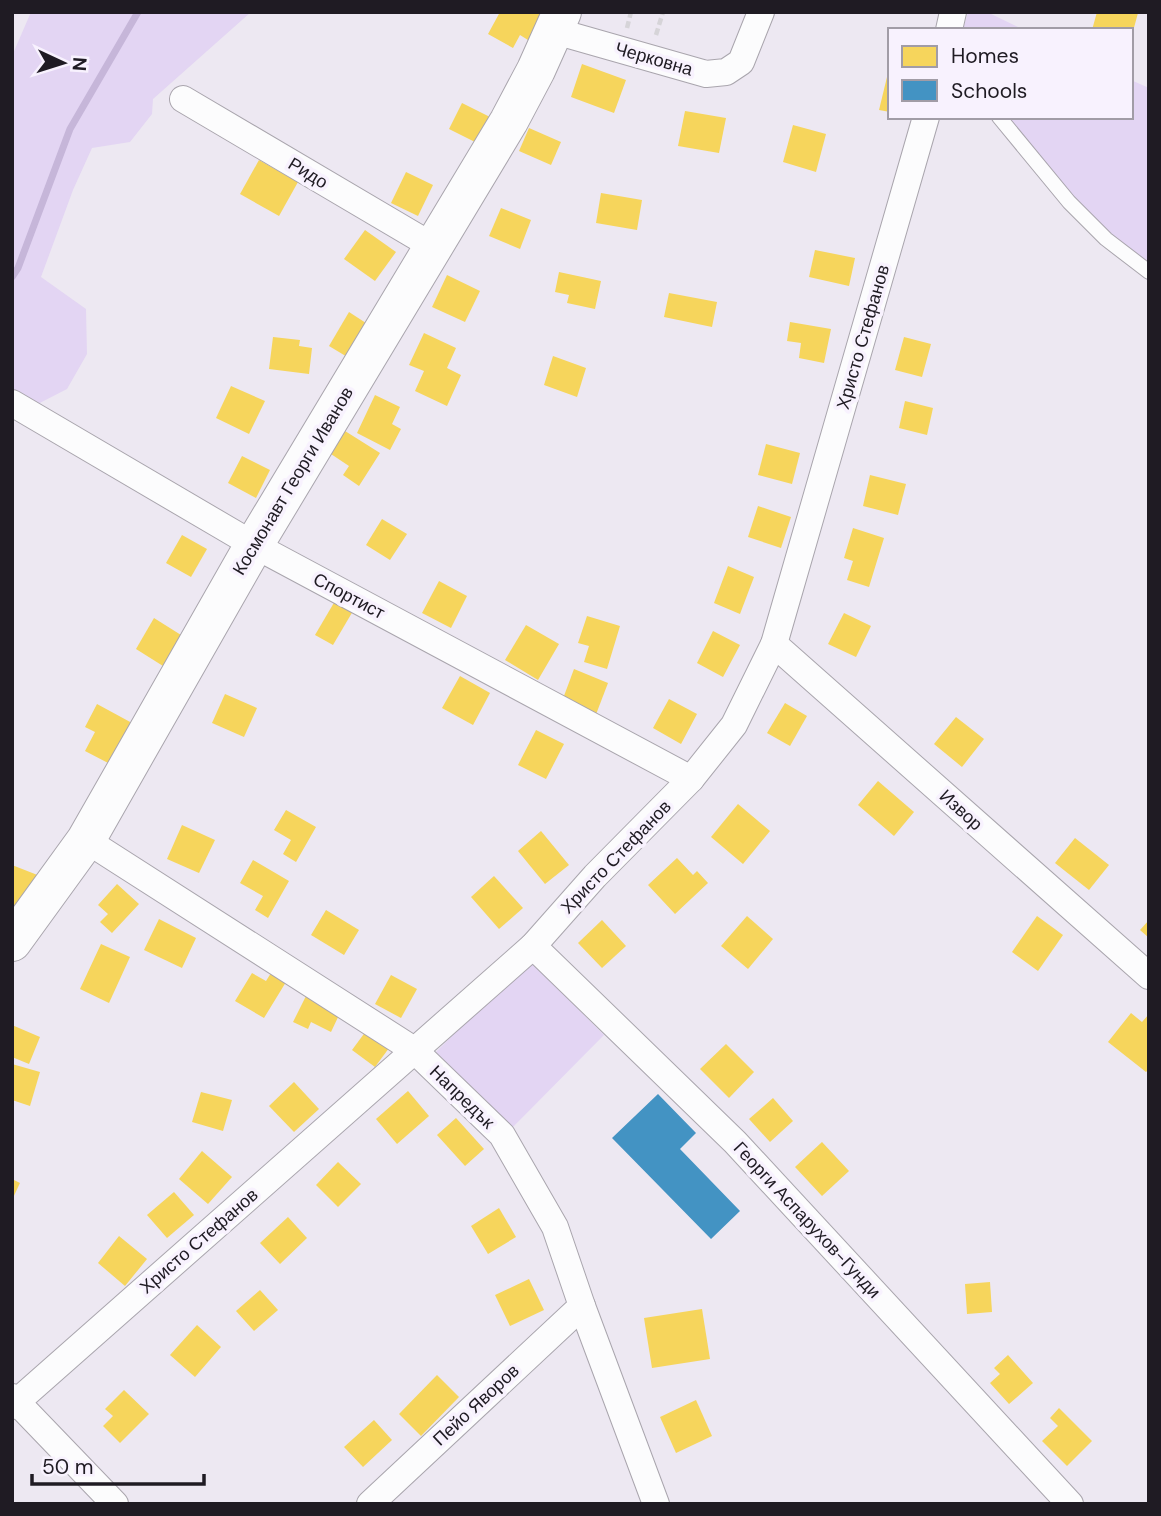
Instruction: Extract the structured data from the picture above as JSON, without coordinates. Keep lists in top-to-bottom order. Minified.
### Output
{"streets":{"street":["Черковна","Ридо","Христо Стефанов","Космонавт Георги Иванов","Спортист","Извор","Напредък","Георги Аспарухов-Гунди","Пейо Яворов"]},"crossings":[["Черковна","Космонавт Георги Иванов"],["Ридо","Космонавт Георги Иванов"],["Христо Стефанов","Спортист"],["Христо Стефанов","Извор"],["Христо Стефанов","Напредък"],["Христо Стефанов","Георги Аспарухов-Гунди"],["Космонавт Георги Иванов","Спортист"],["Космонавт Георги Иванов","Напредък"],["Напредък","Пейо Яворов"]],"legend":["Homes","Schools"],"scale_bar":"50 m","north":"right"}
